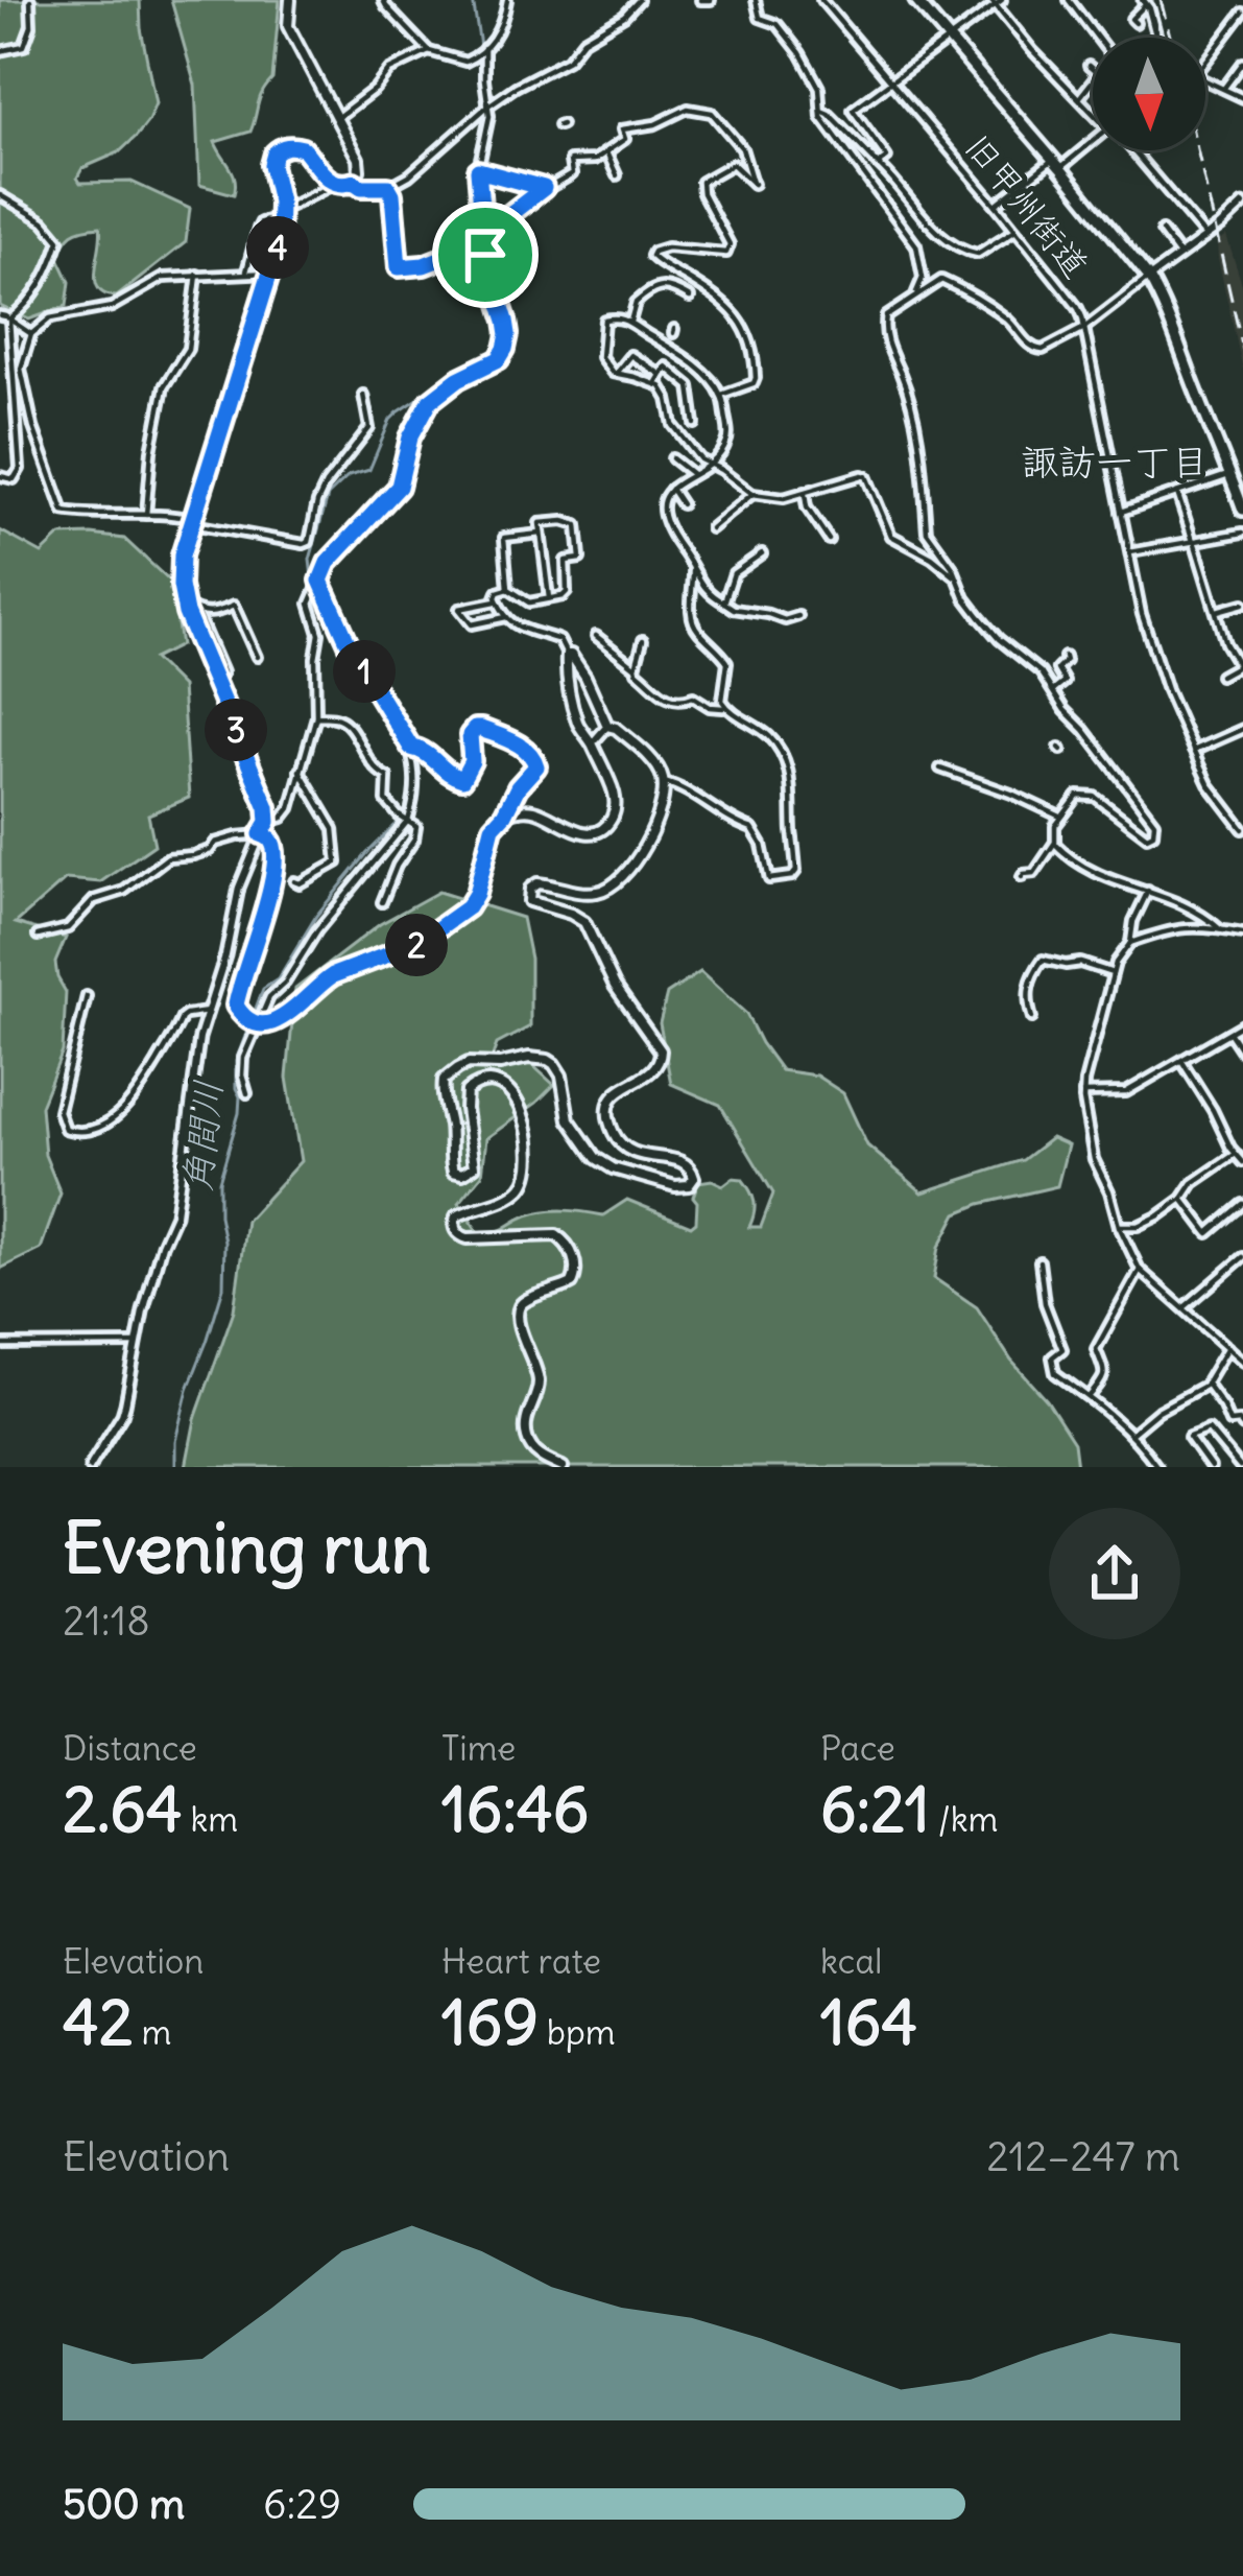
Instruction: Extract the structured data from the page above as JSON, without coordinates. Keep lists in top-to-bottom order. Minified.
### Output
{"streets":{"street":["旧甲州街道"]},"districts":["諏訪一丁目"],"water":["角間川"],"north":"bottom","page":{"pins":["4","1","3","2"],"heading":["Evening run","21:18"],"stats":[["Distance","2.64 km"],["Time","16:46"],["Pace","6:21 /km"],["Elevation","42 m"],["Heart rate","169 bpm"],["kcal","164"]],"chart":["Elevation","212–247 m"],"list":[{"name":"500 m","note":"6:29"}]}}
